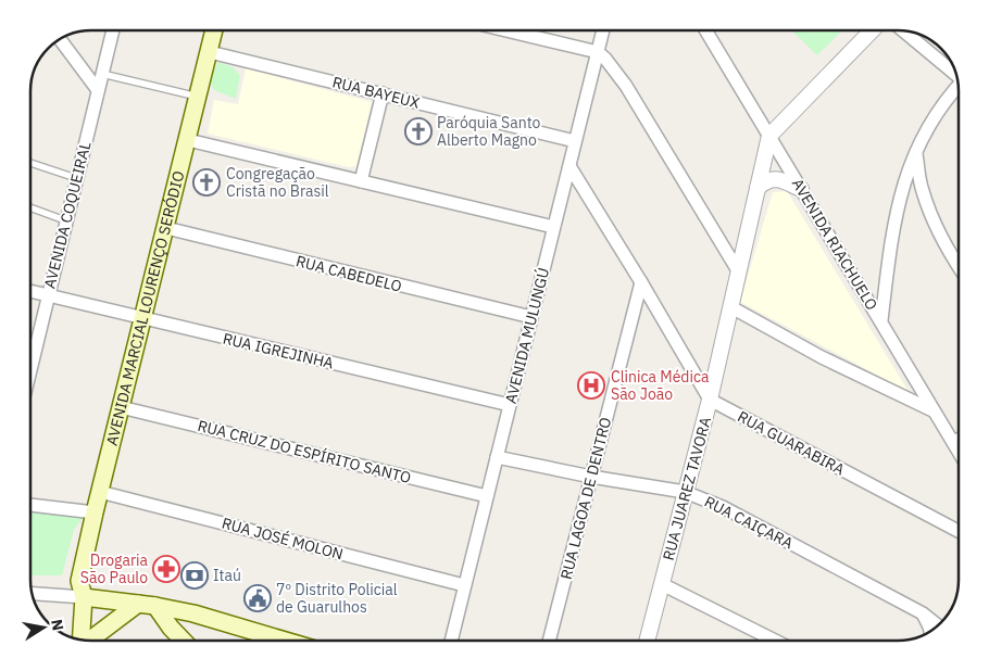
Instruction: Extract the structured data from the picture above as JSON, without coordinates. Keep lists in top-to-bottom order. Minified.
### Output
{"streets":{"main road":["AVENIDA MARCIAL LOURENÇO SERÓDIO"],"street":["RUA BAYEUX","AVENIDA COQUEIRAL","AVENIDA RIACHUELO","RUA CABEDELO","AVENIDA MULUNGÚ","RUA IGREJINHA","RUA GUARABIRA","RUA CRUZ DO ESPÍRITO SANTO","RUA JUAREZ TAVORA","RUA LAGOA DE DENTRO","RUA CAIÇARA","RUA JOSÉ MOLON"]},"crossings":[["RUA BAYEUX","AVENIDA MARCIAL LOURENÇO SERÓDIO"],["RUA BAYEUX","AVENIDA MULUNGÚ"],["AVENIDA COQUEIRAL","RUA IGREJINHA"],["AVENIDA RIACHUELO","RUA JUAREZ TAVORA"],["RUA CABEDELO","AVENIDA MARCIAL LOURENÇO SERÓDIO"],["RUA CABEDELO","AVENIDA MULUNGÚ"],["AVENIDA MARCIAL LOURENÇO SERÓDIO","RUA IGREJINHA"],["AVENIDA MARCIAL LOURENÇO SERÓDIO","RUA CRUZ DO ESPÍRITO SANTO"],["AVENIDA MARCIAL LOURENÇO SERÓDIO","RUA JOSÉ MOLON"],["AVENIDA MULUNGÚ","RUA IGREJINHA"],["AVENIDA MULUNGÚ","RUA CRUZ DO ESPÍRITO SANTO"],["AVENIDA MULUNGÚ","RUA CAIÇARA"],["AVENIDA MULUNGÚ","RUA JOSÉ MOLON"],["RUA GUARABIRA","RUA JUAREZ TAVORA"],["RUA JUAREZ TAVORA","RUA CAIÇARA"],["RUA LAGOA DE DENTRO","RUA CAIÇARA"]],"places":{"church":["Paróquia Santo Alberto Magno","Congregação Cristã no Brasil"],"hospital":["Clinica Médica São João"],"pharmacy":["Drogaria São Paulo"],"bank":["Itaú"],"public building":["7º Distrito Policial de Guarulhos"]},"north":"right"}
